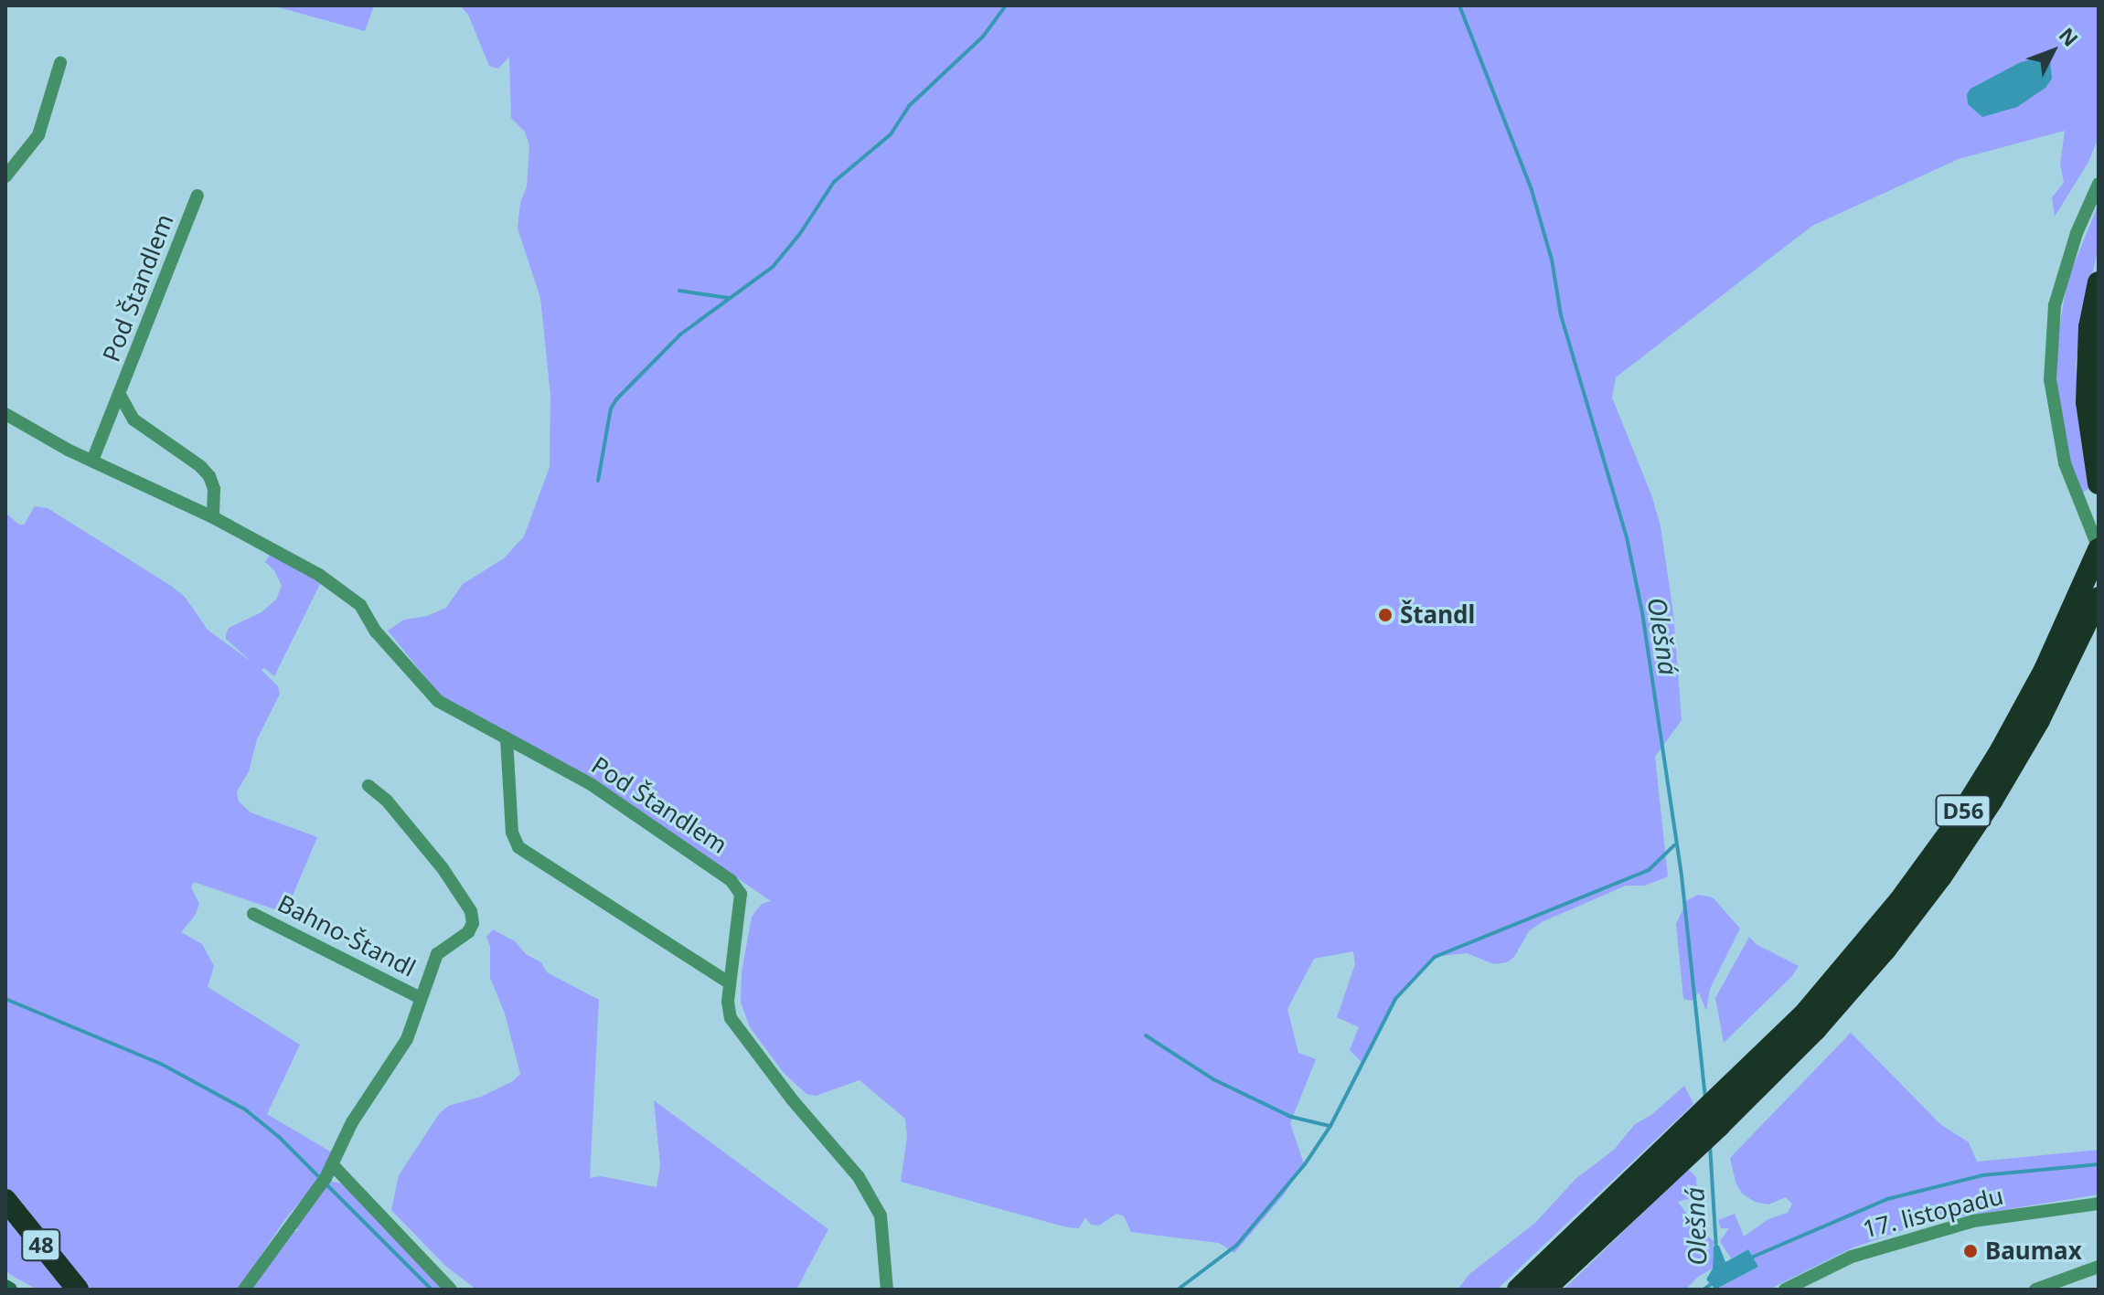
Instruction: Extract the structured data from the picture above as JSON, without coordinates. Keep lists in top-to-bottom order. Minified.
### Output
{"streets":{"highway":["D56","48"],"street":["Pod Štandlem","Bahno-Štandl","17. listopadu"]},"water":["Olešná"],"places":["Štandl","Baumax"],"north":"top right"}
